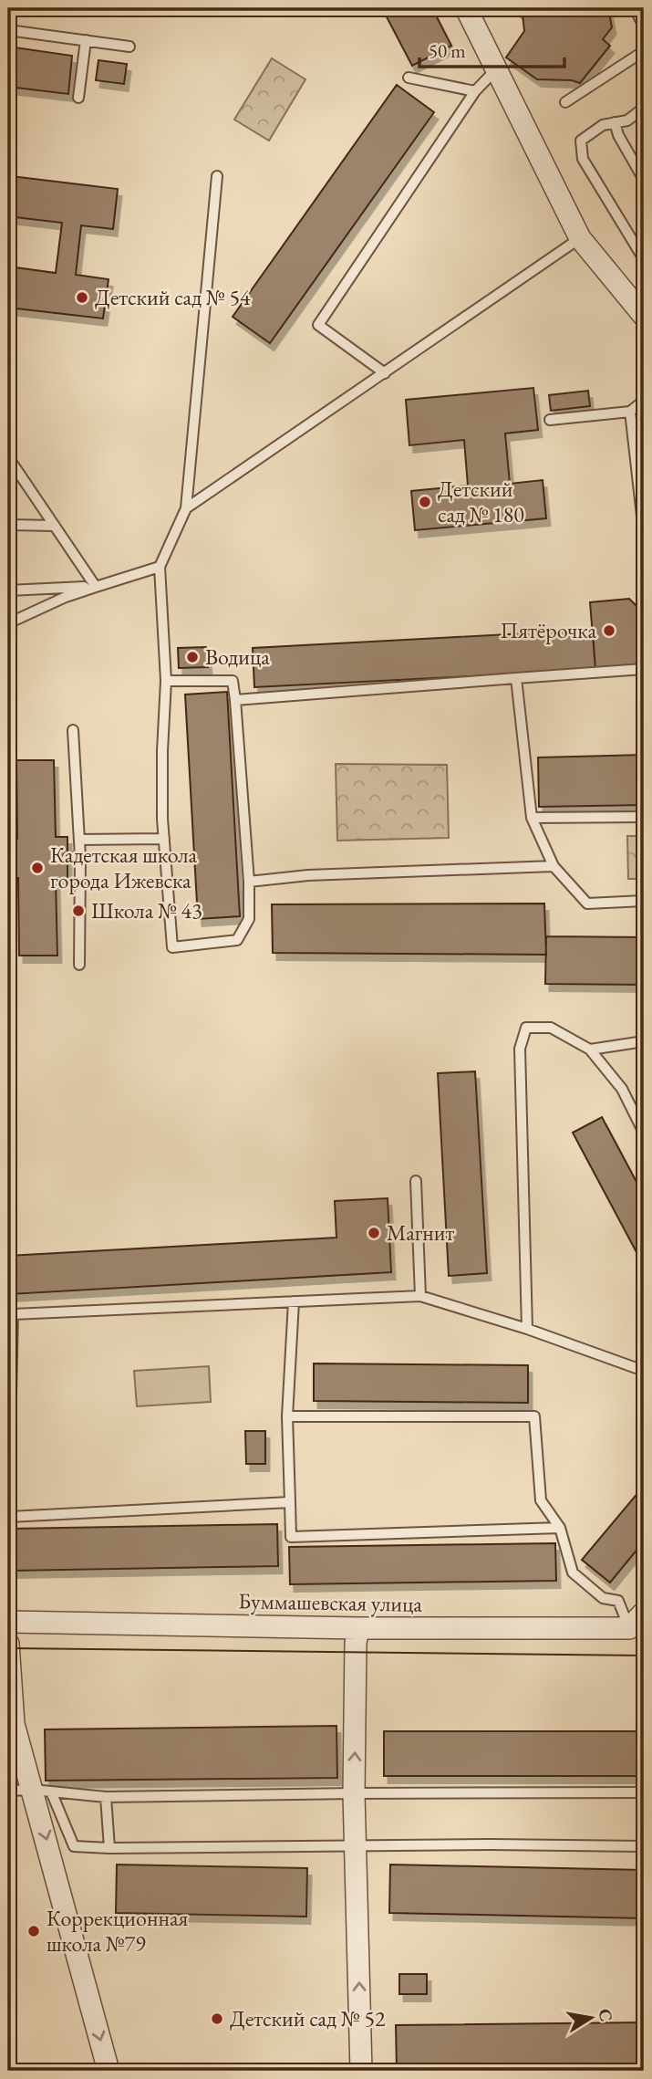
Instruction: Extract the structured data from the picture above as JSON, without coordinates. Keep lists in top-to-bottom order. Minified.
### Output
{"streets":{"street":["Буммашевская улица"]},"places":["Детский сад № 54","Детский сад № 180","Пятёрочка","Водица","Кадетская школа города Ижевска","Школа № 43","Магнит","Коррекционная школа №79","Детский сад № 52"],"scale_bar":"50 m","north":"right"}
